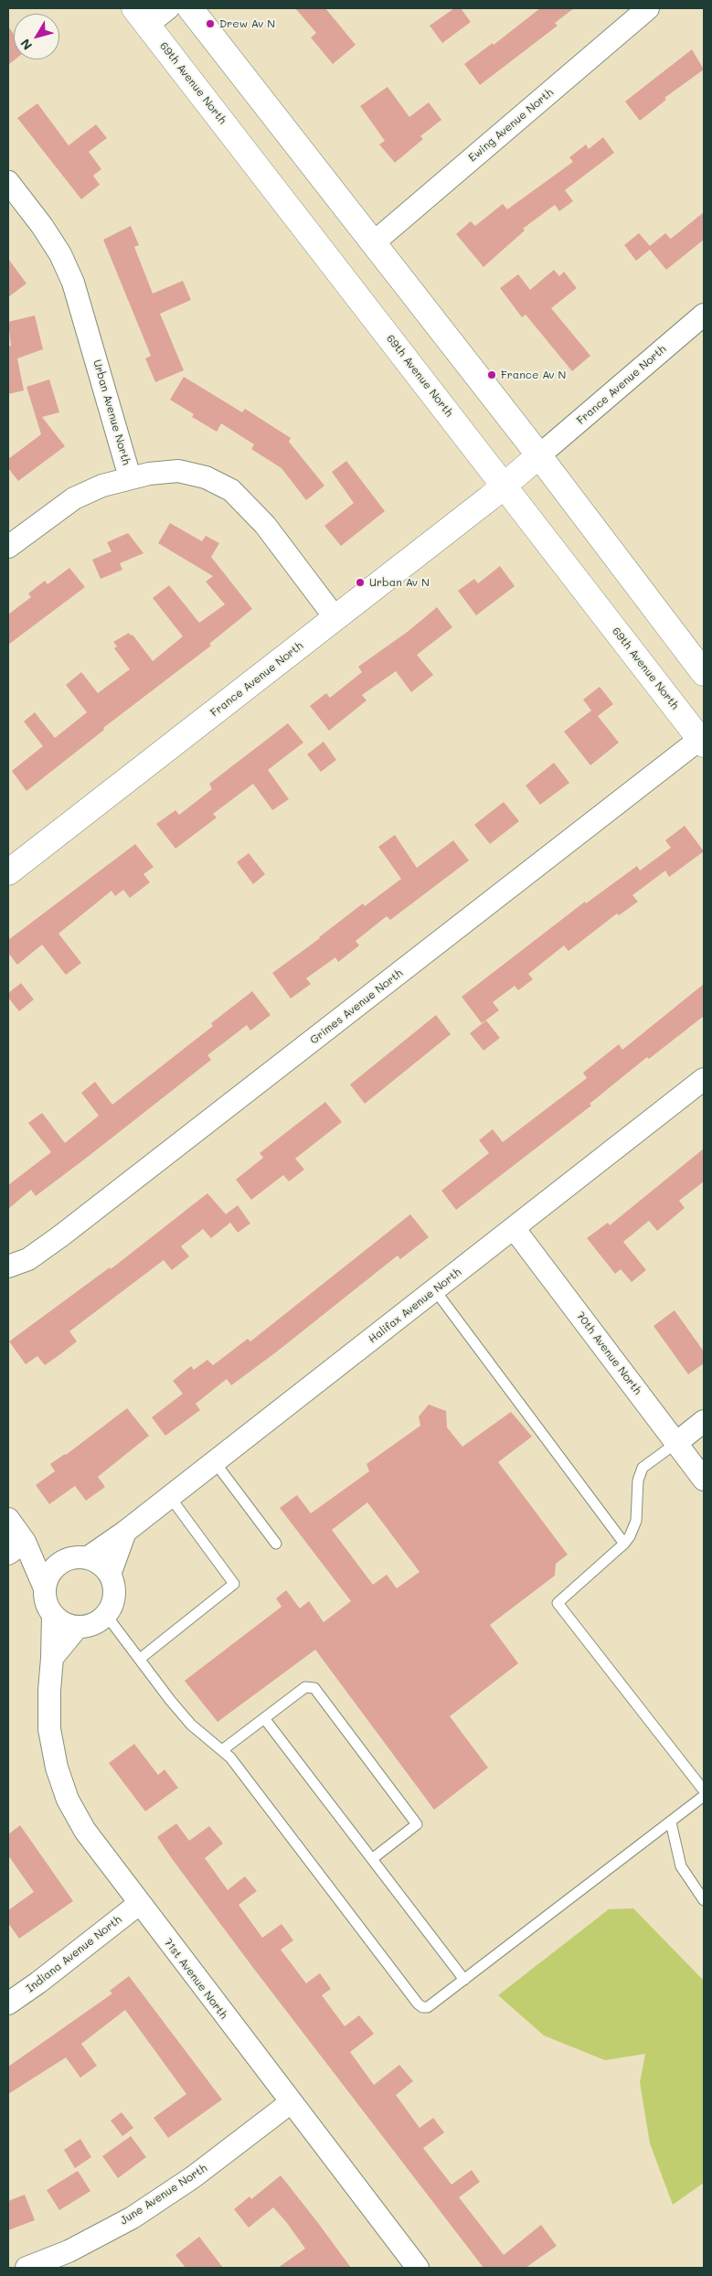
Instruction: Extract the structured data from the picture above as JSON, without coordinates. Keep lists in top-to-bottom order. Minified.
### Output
{"streets":{"street":["69th Avenue North","Ewing Avenue North","France Avenue North","Urban Avenue North","Grimes Avenue North","Halifax Avenue North","70th Avenue North","Indiana Avenue North","71st Avenue North","June Avenue North"]},"crossings":[["69th Avenue North","France Avenue North"],["69th Avenue North","Grimes Avenue North"],["France Avenue North","Urban Avenue North"],["Halifax Avenue North","70th Avenue North"],["Halifax Avenue North","71st Avenue North"],["Indiana Avenue North","71st Avenue North"],["71st Avenue North","June Avenue North"]],"places":["Drew Av N","France Av N","Urban Av N"],"north":"bottom left"}
